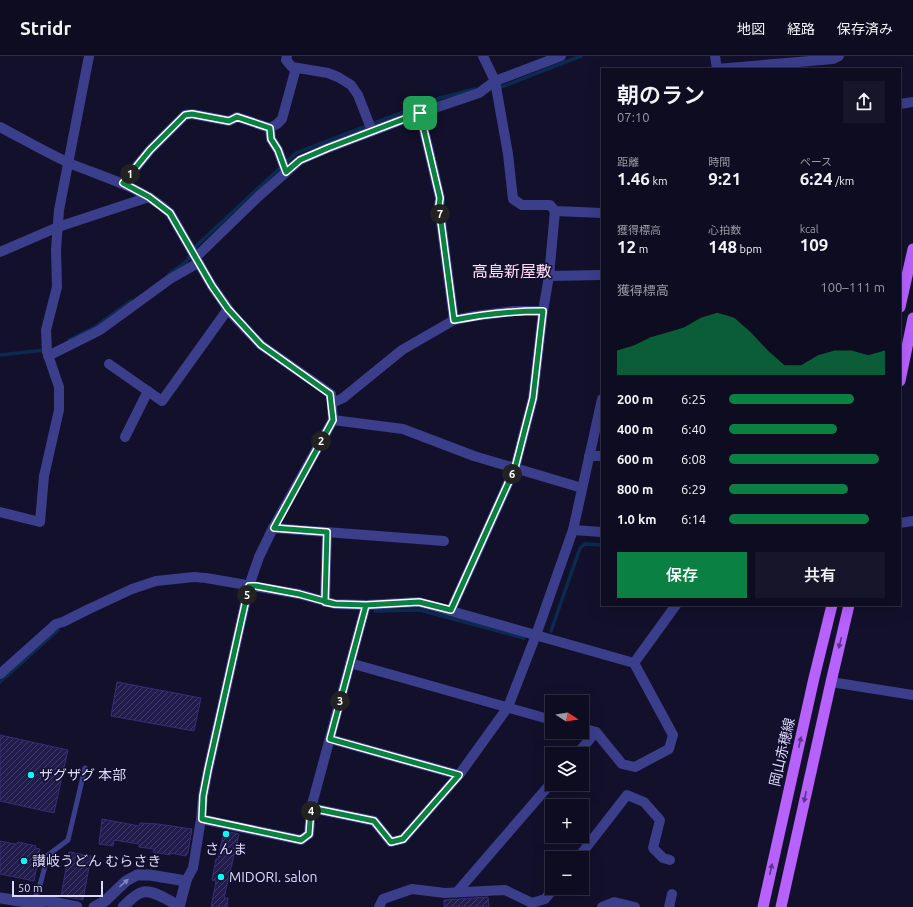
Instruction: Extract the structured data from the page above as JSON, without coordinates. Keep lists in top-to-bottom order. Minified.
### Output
{"streets":{"main road":["岡山赤穂線"]},"districts":["高島新屋敷"],"places":["ザグザグ 本部","さんま","讃岐うどん むらさき","MIDORI. salon"],"scale_bar":"50 m","north":"right","page":{"header":"Stridr","nav":["地図","経路","保存済み"],"heading":["朝のラン","07:10"],"stats":[["距離","1.46 km"],["時間","9:21"],["ペース","6:24 /km"],["獲得標高","12 m"],["心拍数","148 bpm"],["kcal","109"]],"pins":["1","7","2","6","5","3","4"],"chart":["獲得標高","100–111 m"],"list":[{"name":"200 m","note":"6:25"},{"name":"400 m","note":"6:40"},{"name":"600 m","note":"6:08"},{"name":"800 m","note":"6:29"},{"name":"1.0 km","note":"6:14"}],"buttons":["保存","共有"],"map_buttons":["+","−"],"scale":"50 m"}}
